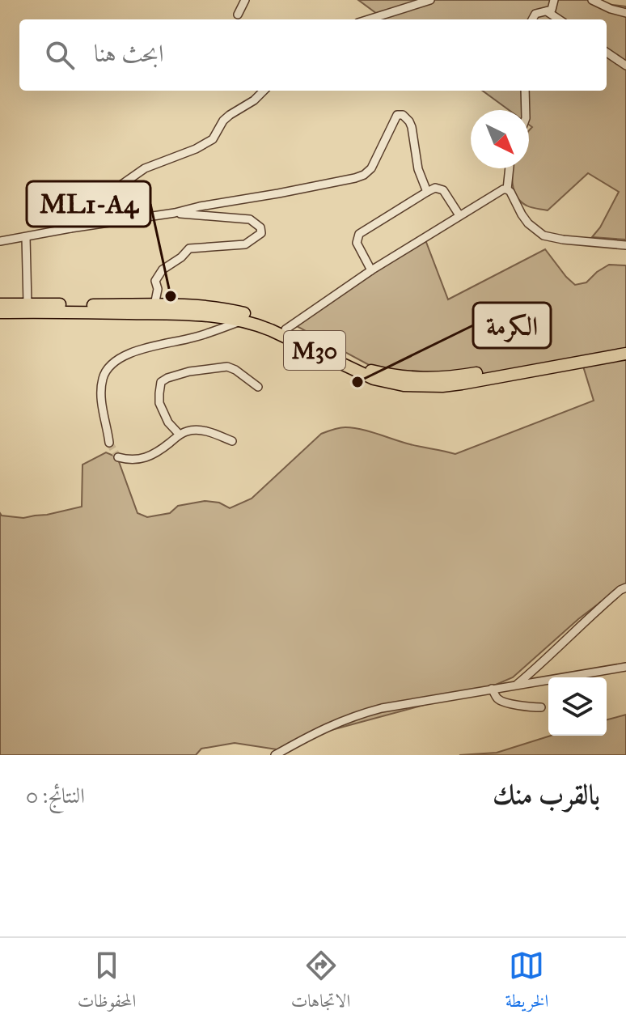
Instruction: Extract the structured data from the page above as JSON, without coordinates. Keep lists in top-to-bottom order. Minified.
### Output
{"streets":{"highway":["M30"]},"places":["ML1-A4","الكرمة"],"north":"bottom right","page":{"search":"ابحث هنا","heading":["بالقرب منك","النتائج: 0"],"nav":["الخريطة","الاتجاهات","المحفوظات"]}}
